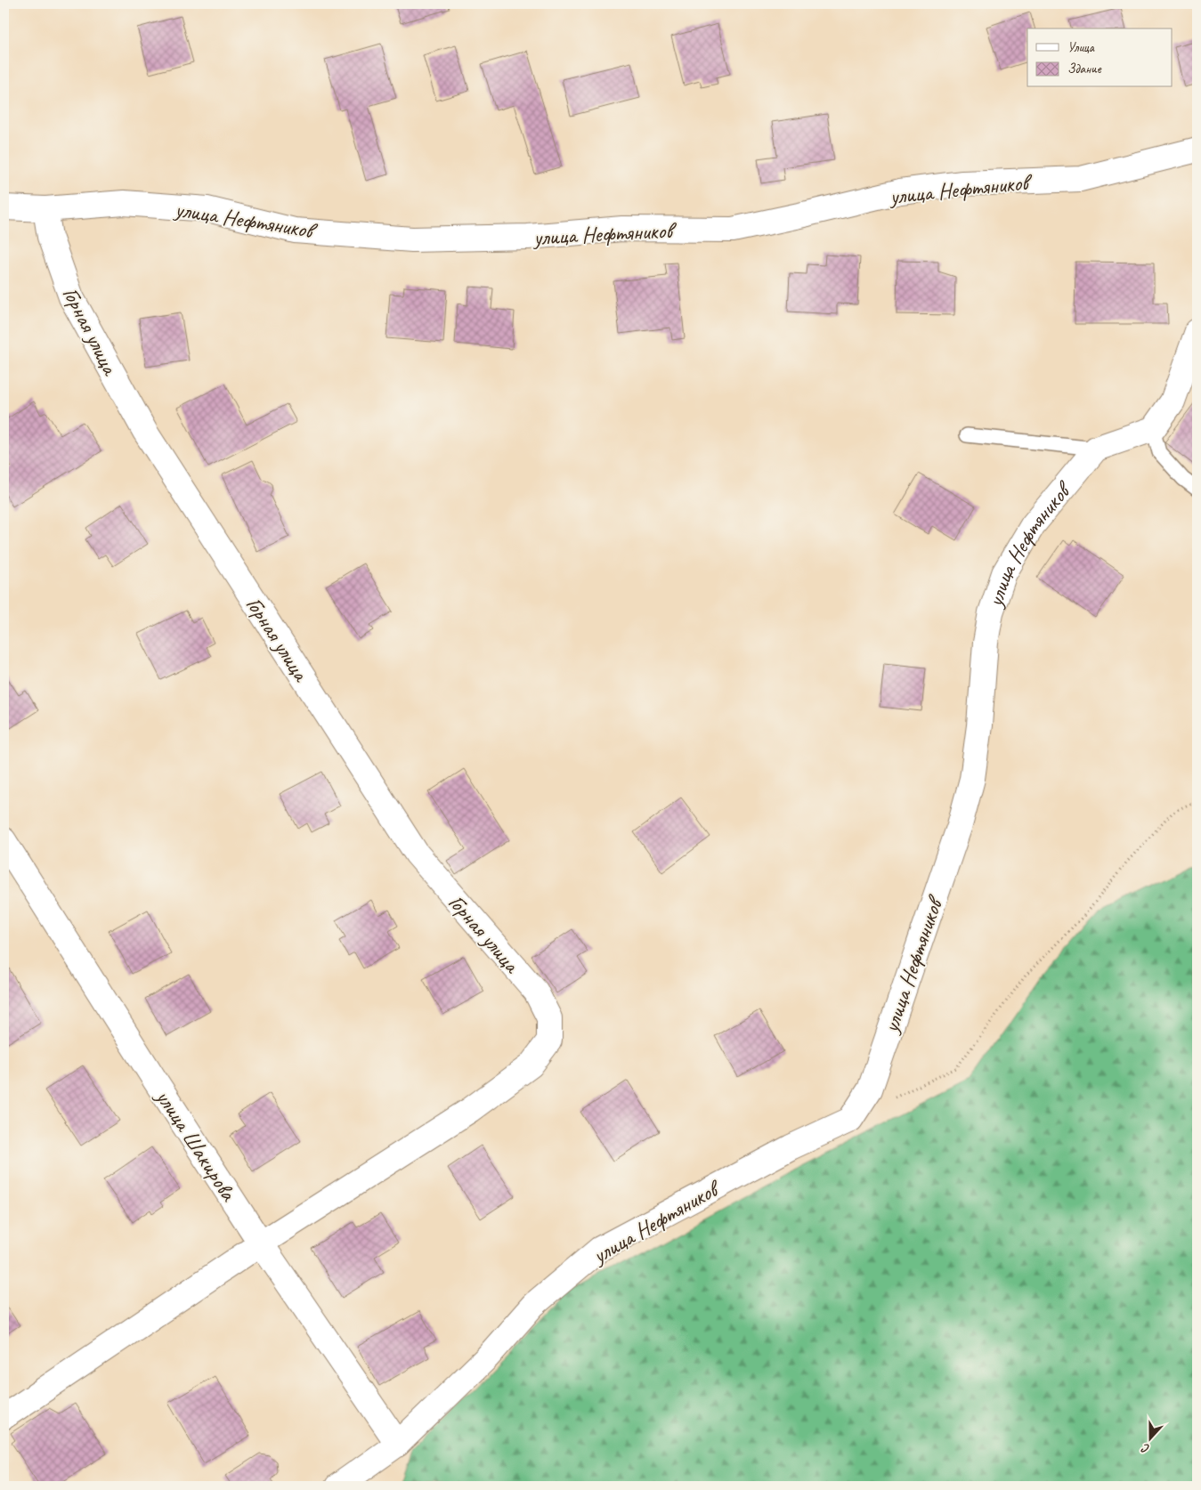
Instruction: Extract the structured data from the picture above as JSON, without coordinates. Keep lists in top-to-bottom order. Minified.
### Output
{"streets":{"street":["улица Нефтяников","Горная улица","улица Шакирова"]},"crossings":[["улица Нефтяников","Горная улица"],["улица Нефтяников","улица Шакирова"],["Горная улица","улица Шакирова"]],"legend":["Улица","Здание"],"north":"bottom"}
